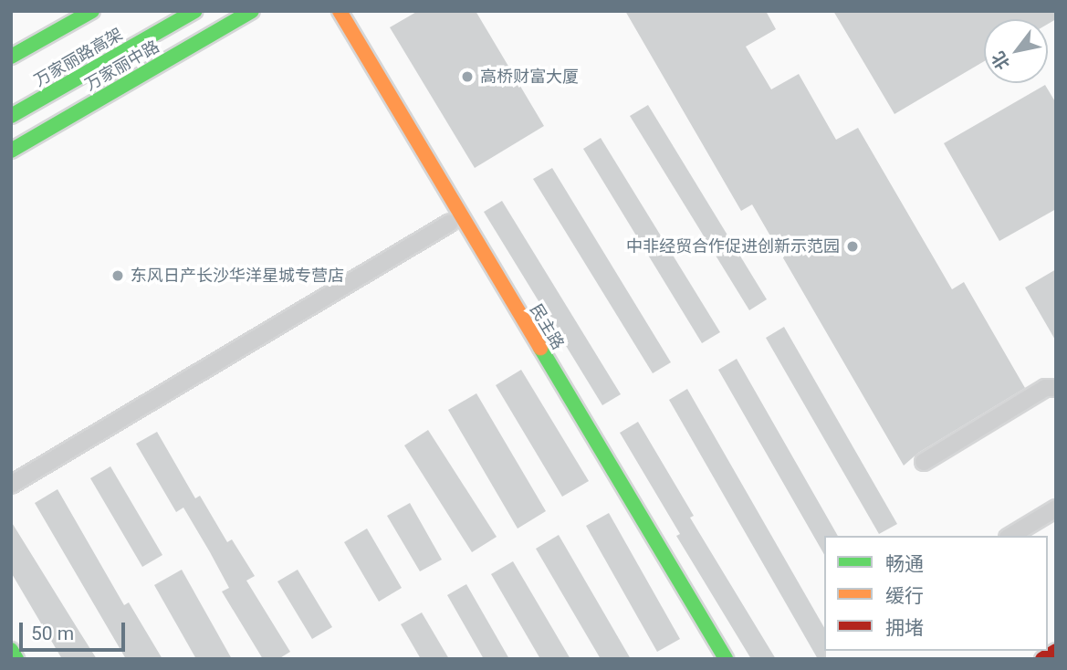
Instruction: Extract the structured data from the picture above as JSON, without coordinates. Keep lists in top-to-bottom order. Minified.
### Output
{"streets":{"main road":["万家丽路高架","万家丽中路","民主路"]},"places":["高桥财富大厦","中非经贸合作促进创新示范园","东风日产长沙华洋星城专营店"],"legend":["畅通","缓行","拥堵"],"scale_bar":"50 m","north":"bottom left"}
